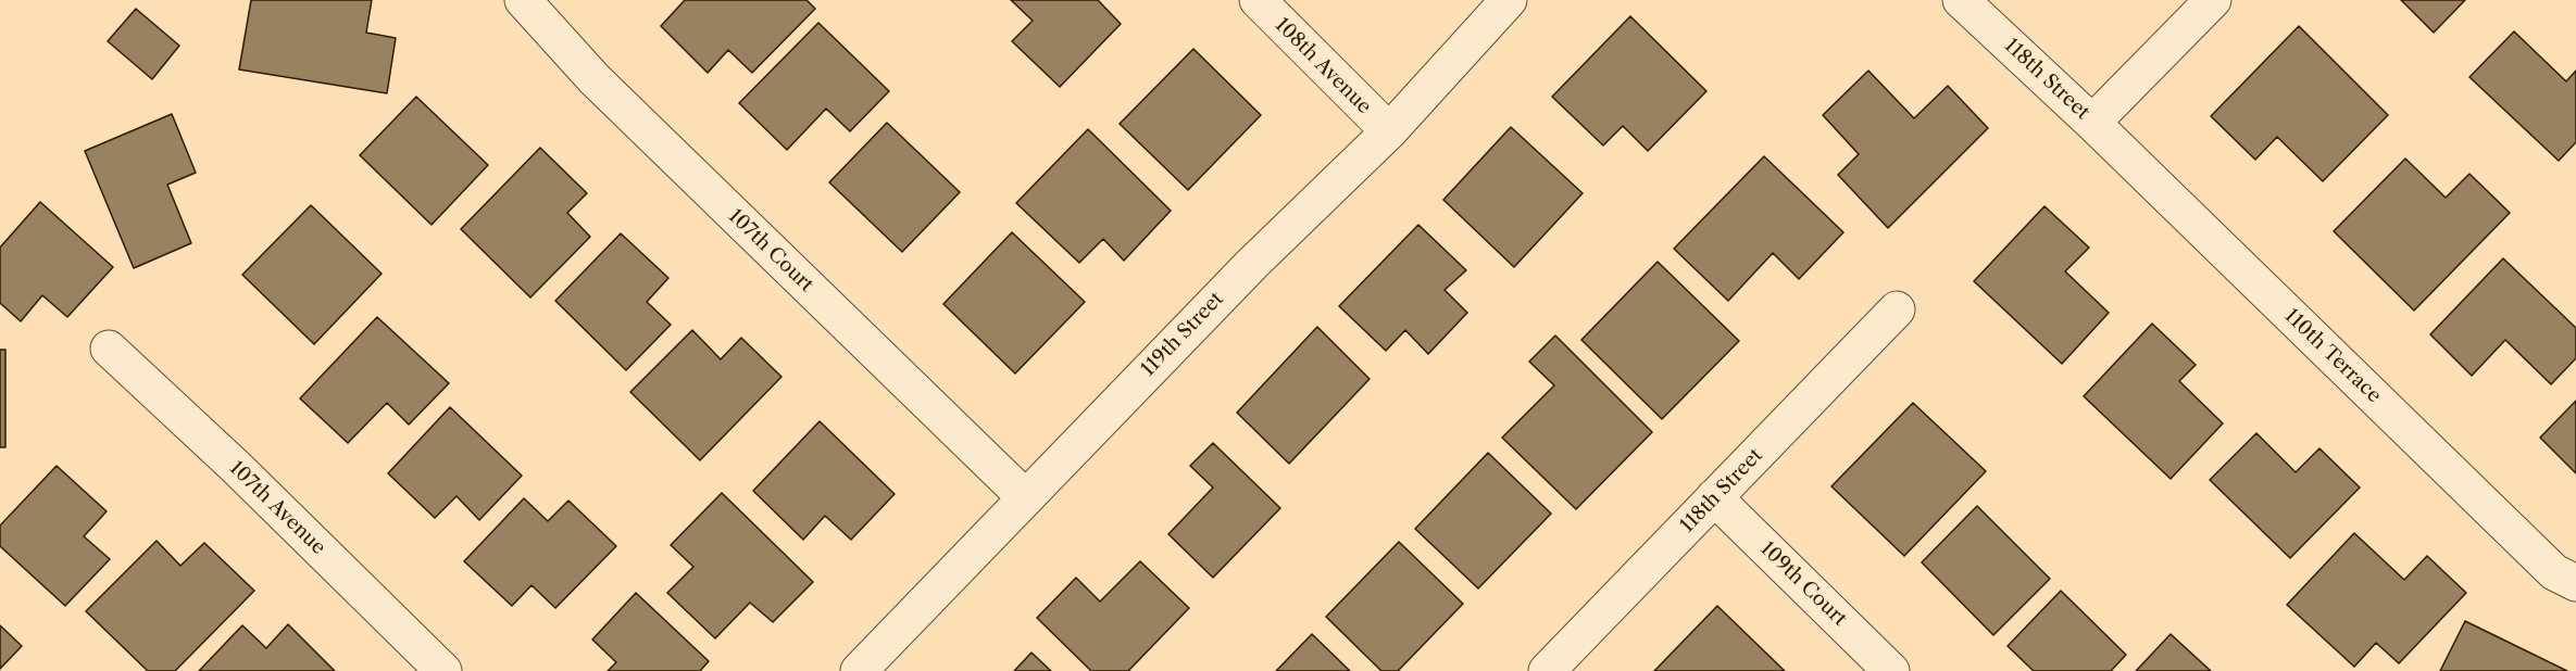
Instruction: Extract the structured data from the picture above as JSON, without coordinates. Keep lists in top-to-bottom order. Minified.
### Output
{"streets":{"street":["108th Avenue","118th Street","107th Court","119th Street","110th Terrace","107th Avenue","109th Court"]},"crossings":[["108th Avenue","119th Street"],["118th Street","110th Terrace"],["118th Street","109th Court"],["107th Court","119th Street"]]}
